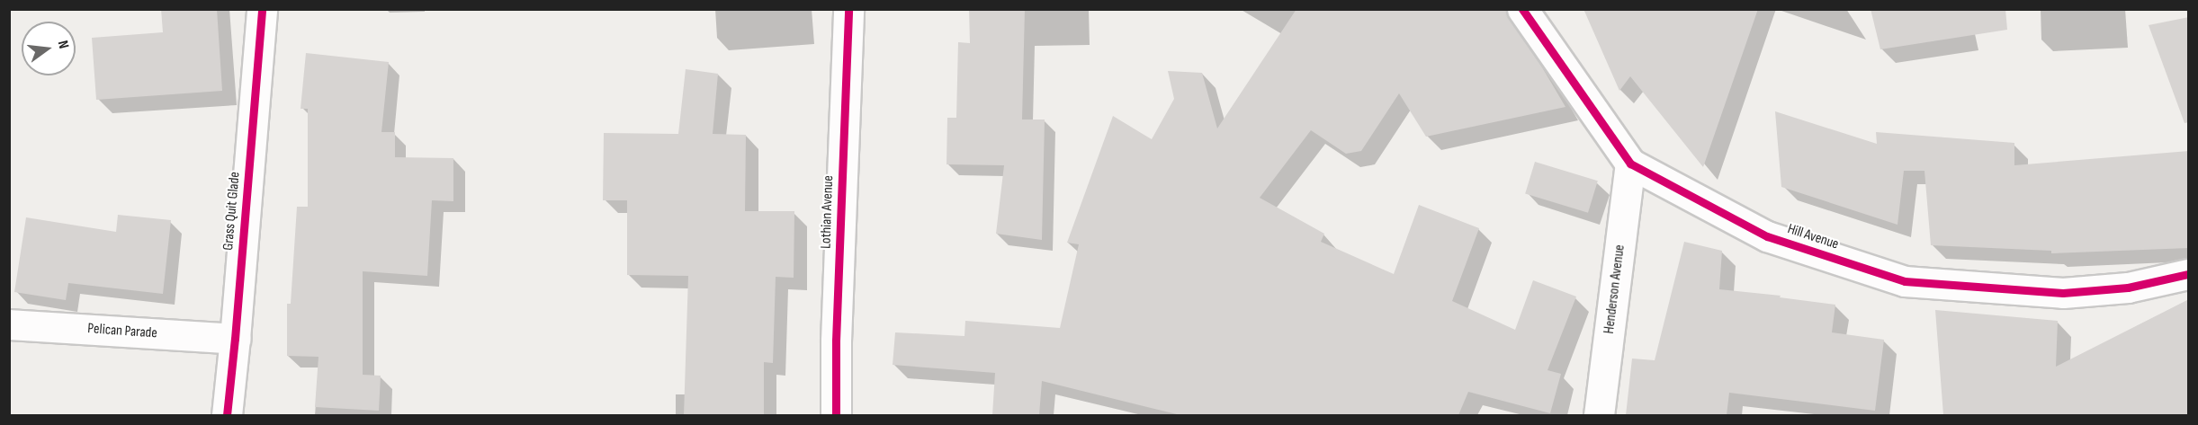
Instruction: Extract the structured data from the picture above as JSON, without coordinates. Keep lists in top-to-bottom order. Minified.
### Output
{"streets":{"street":["Grass Quit Glade","Lothian Avenue","Hill Avenue","Henderson Avenue","Pelican Parade"]},"crossings":[["Grass Quit Glade","Pelican Parade"],["Hill Avenue","Henderson Avenue"]],"north":"right"}
